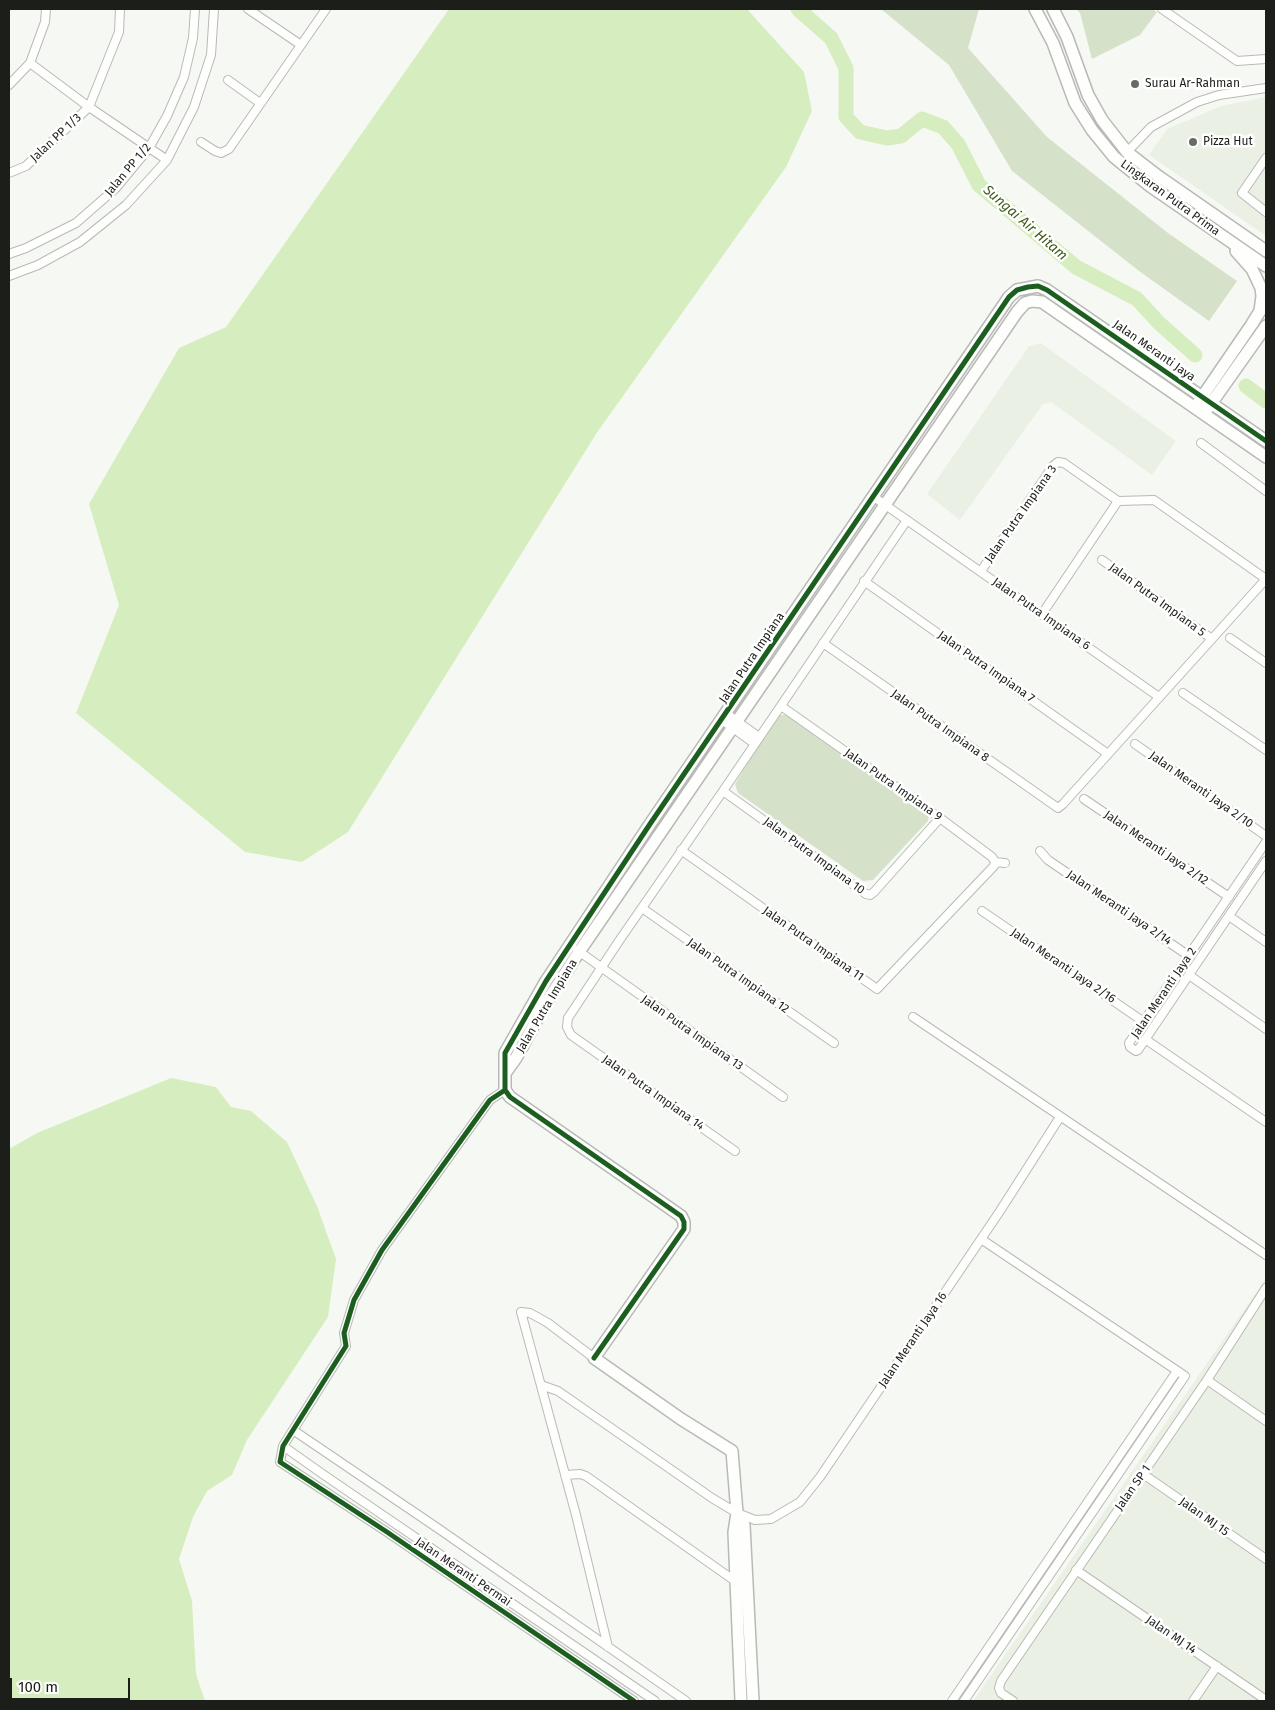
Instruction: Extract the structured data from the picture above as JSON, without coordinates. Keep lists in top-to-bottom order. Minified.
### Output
{"streets":{"street":["Jalan PP 1/3","Jalan PP 1/2","Lingkaran Putra Prima","Jalan Meranti Jaya","Jalan Putra Impiana 3","Jalan Putra Impiana 5","Jalan Putra Impiana 6","Jalan Putra Impiana","Jalan Putra Impiana 7","Jalan Putra Impiana 8","Jalan Putra Impiana 9","Jalan Meranti Jaya 2/10","Jalan Meranti Jaya 2/12","Jalan Putra Impiana 10","Jalan Meranti Jaya 2/14","Jalan Putra Impiana 11","Jalan Meranti Jaya 2/16","Jalan Putra Impiana 12","Jalan Meranti Jaya 2","Jalan Putra Impiana 13","Jalan Putra Impiana 14","Jalan Meranti Jaya 16","Jalan SP 1","Jalan MJ 15","Jalan Meranti Permai","Jalan MJ 14"]},"crossings":[["Jalan Meranti Jaya","Jalan Putra Impiana"],["Jalan Putra Impiana 3","Jalan Putra Impiana 6"],["Jalan Putra Impiana 6","Jalan Putra Impiana"],["Jalan Putra Impiana","Jalan Putra Impiana 13"],["Jalan Putra Impiana 7","Jalan Putra Impiana 8"],["Jalan Putra Impiana 9","Jalan Putra Impiana 10"],["Jalan Putra Impiana 9","Jalan Putra Impiana 11"],["Jalan Meranti Jaya 2/12","Jalan Meranti Jaya 2"],["Jalan Meranti Jaya 2/14","Jalan Meranti Jaya 2"],["Jalan Meranti Jaya 2/16","Jalan Meranti Jaya 2"],["Jalan Putra Impiana 13","Jalan Putra Impiana 14"],["Jalan SP 1","Jalan MJ 15"],["Jalan SP 1","Jalan MJ 14"]],"water":["Sungai Air Hitam"],"places":["Surau Ar-Rahman","Pizza Hut"],"scale_bar":"100 m"}
